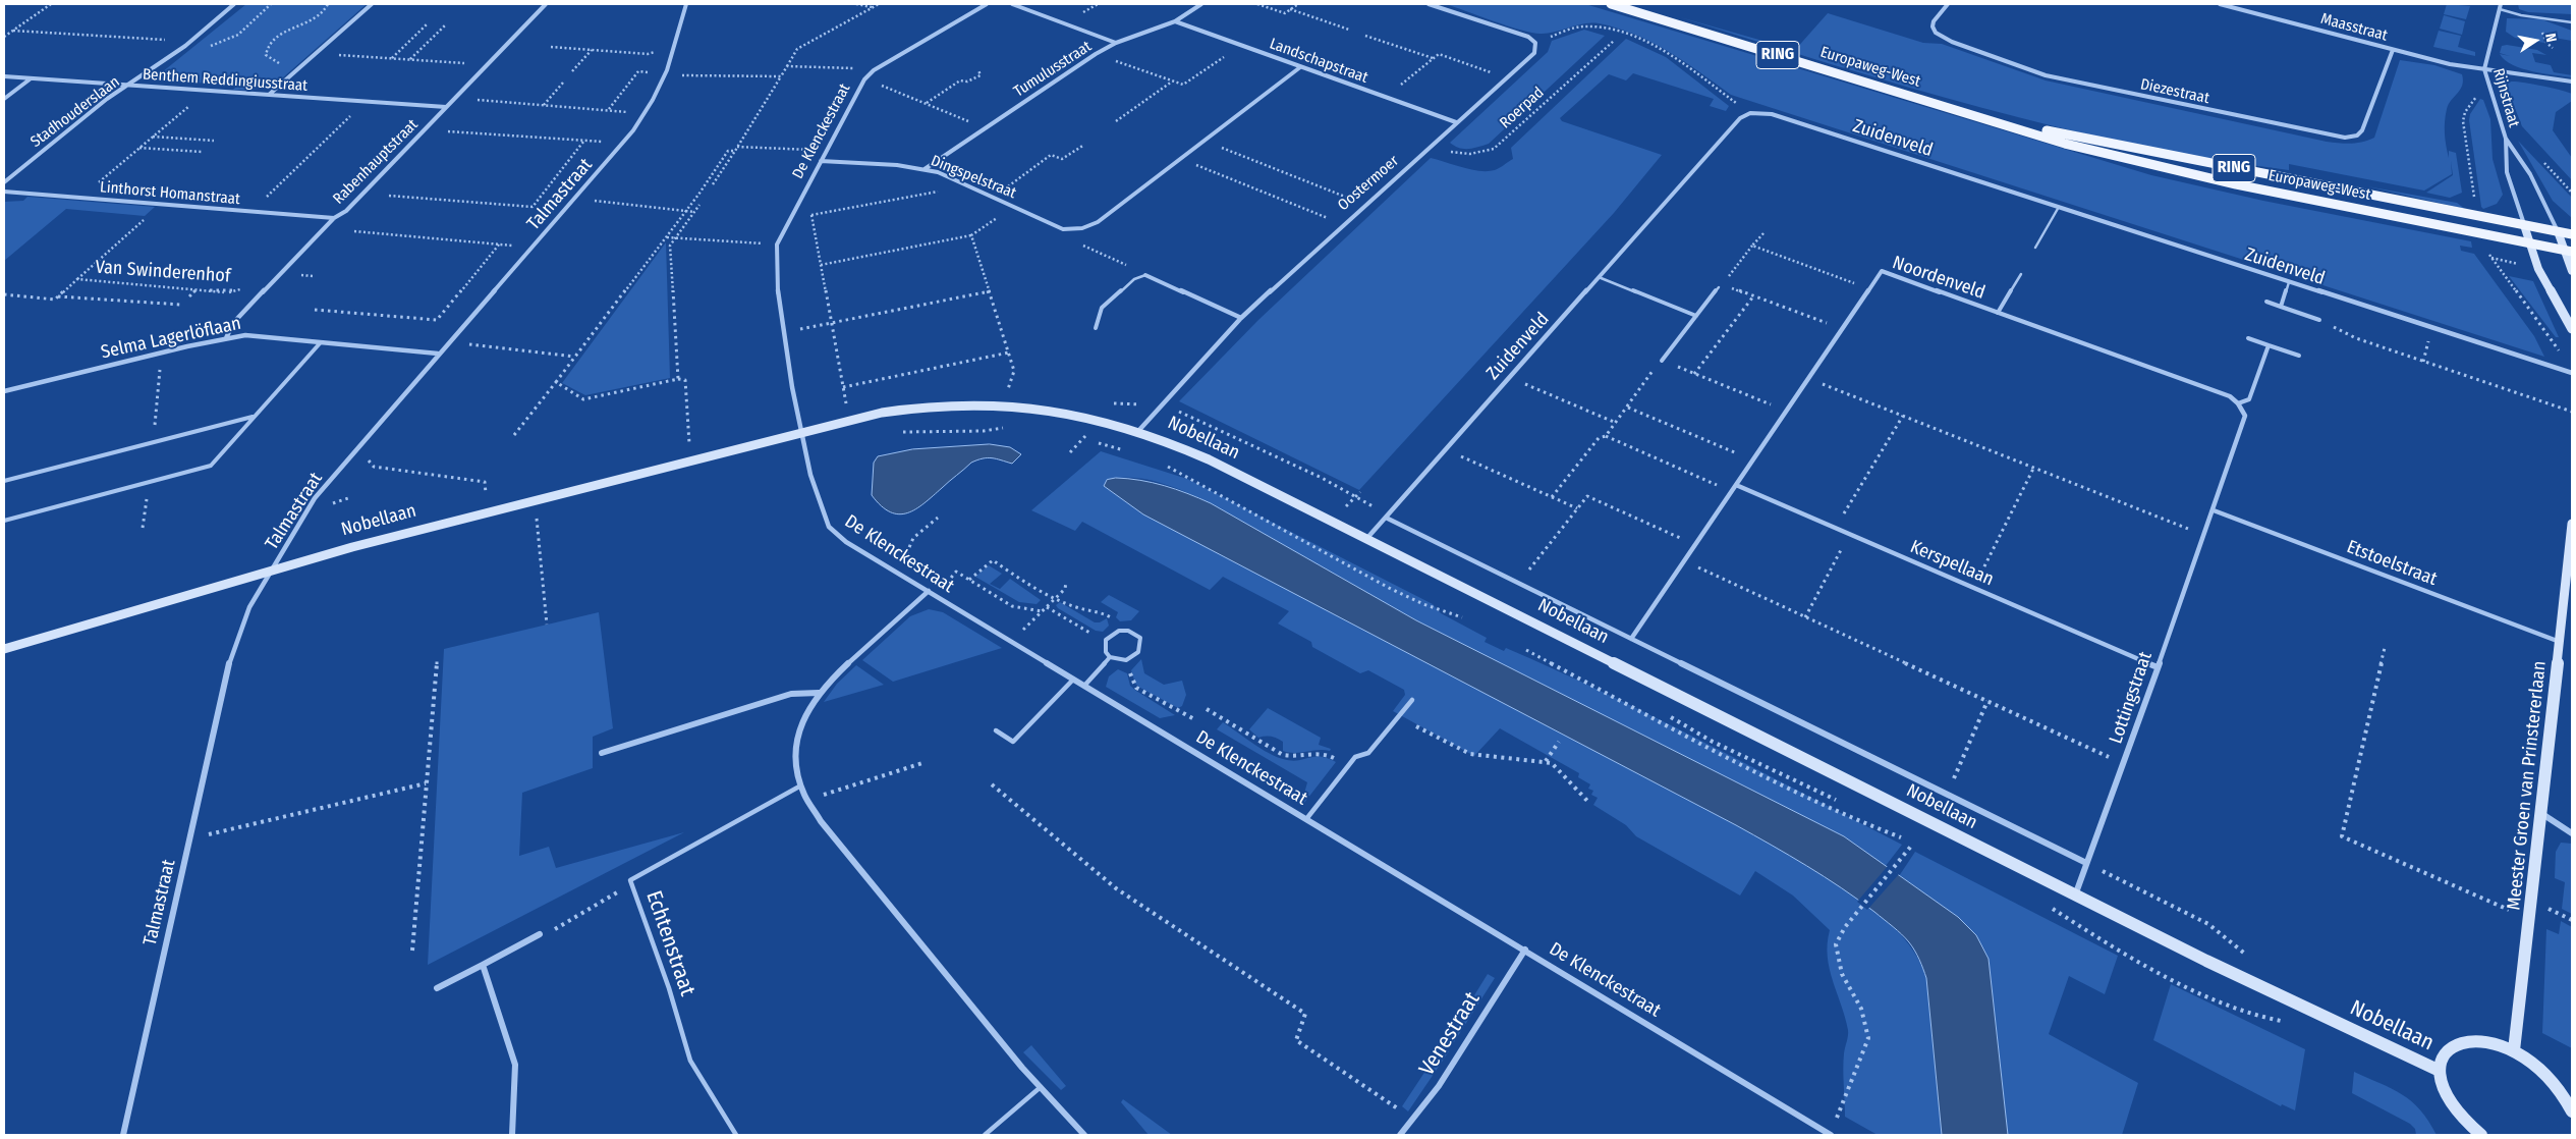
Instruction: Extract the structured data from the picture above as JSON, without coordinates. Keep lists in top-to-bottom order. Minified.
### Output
{"streets":{"main road":["RING","Europaweg-West"],"street":["Maasstraat","Landschapstraat","Tumulusstraat","Benthem Reddingiusstraat","Diezestraat","Rijnstraat","Stadhouderslaan","De Klenckestraat","Zuidenveld","Rabenhauptstraat","Dingspelstraat","Oostermoer","Linthorst Homanstraat","Talmastraat","Noordenveld","Selma Lagerlöflaan","Nobellaan","Kerspellaan","Etstoelstraat","Lottingstraat","Meester Groen van Prinstererlaan","Venestraat"],"lane":["Echtenstraat"],"path":["Roerpad","Van Swinderenhof"]},"crossings":[["Maasstraat","Diezestraat"],["Maasstraat","Rijnstraat"],["Landschapstraat","Tumulusstraat"],["Landschapstraat","Oostermoer"],["Europaweg-West","Rijnstraat"],["Tumulusstraat","Dingspelstraat"],["Benthem Reddingiusstraat","Stadhouderslaan"],["Benthem Reddingiusstraat","Rabenhauptstraat"],["Roerpad","Oostermoer"],["De Klenckestraat","Dingspelstraat"],["De Klenckestraat","Nobellaan"],["De Klenckestraat","Venestraat"],["Zuidenveld","Nobellaan"],["Rabenhauptstraat","Linthorst Homanstraat"],["Rabenhauptstraat","Van Swinderenhof"],["Rabenhauptstraat","Selma Lagerlöflaan"],["Oostermoer","Nobellaan"],["Talmastraat","Selma Lagerlöflaan"],["Talmastraat","Nobellaan"],["Noordenveld","Nobellaan"],["Noordenveld","Kerspellaan"],["Nobellaan","Lottingstraat"],["Kerspellaan","Lottingstraat"],["Etstoelstraat","Lottingstraat"],["Etstoelstraat","Meester Groen van Prinstererlaan"]],"north":"right"}
